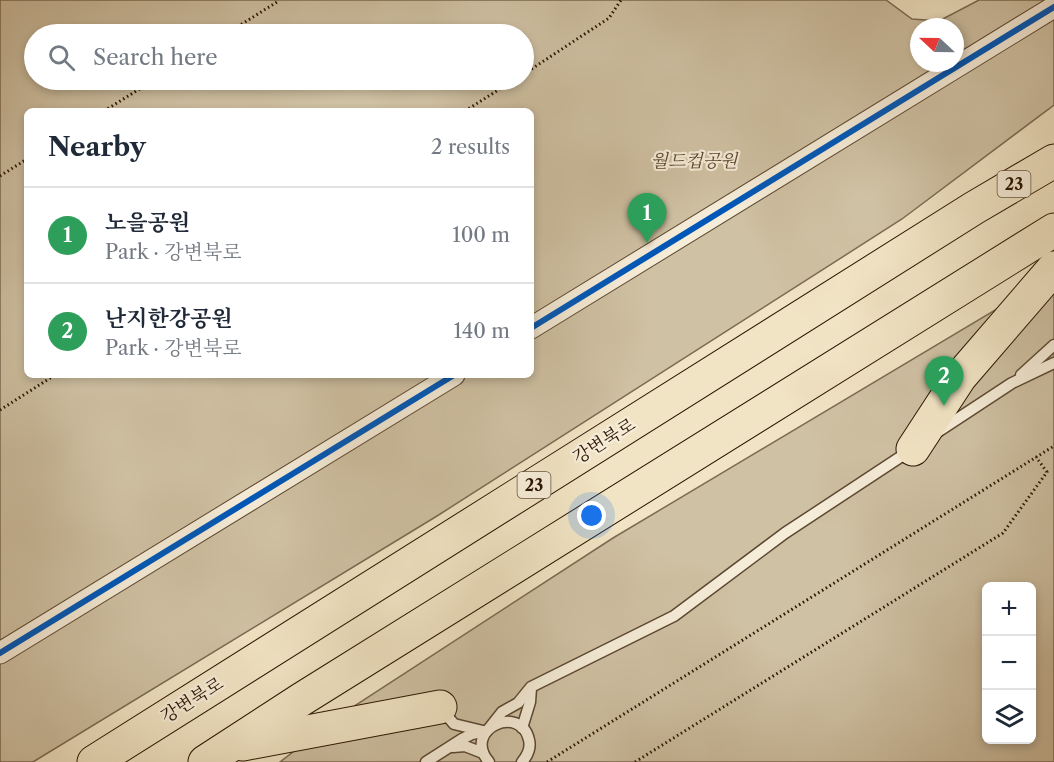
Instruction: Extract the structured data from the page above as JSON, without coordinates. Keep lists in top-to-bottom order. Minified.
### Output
{"streets":{"highway":["23","강변북로"]},"parks":["월드컵공원"],"north":"left","page":{"search":"Search here","heading":["Nearby","2 results"],"list":[{"mark":"1","name":"노을공원","note":"Park · 강변북로","value":"100 m"},{"mark":"2","name":"난지한강공원","note":"Park · 강변북로","value":"140 m"}],"pins":["1","2"],"map_buttons":["+","−"]}}
